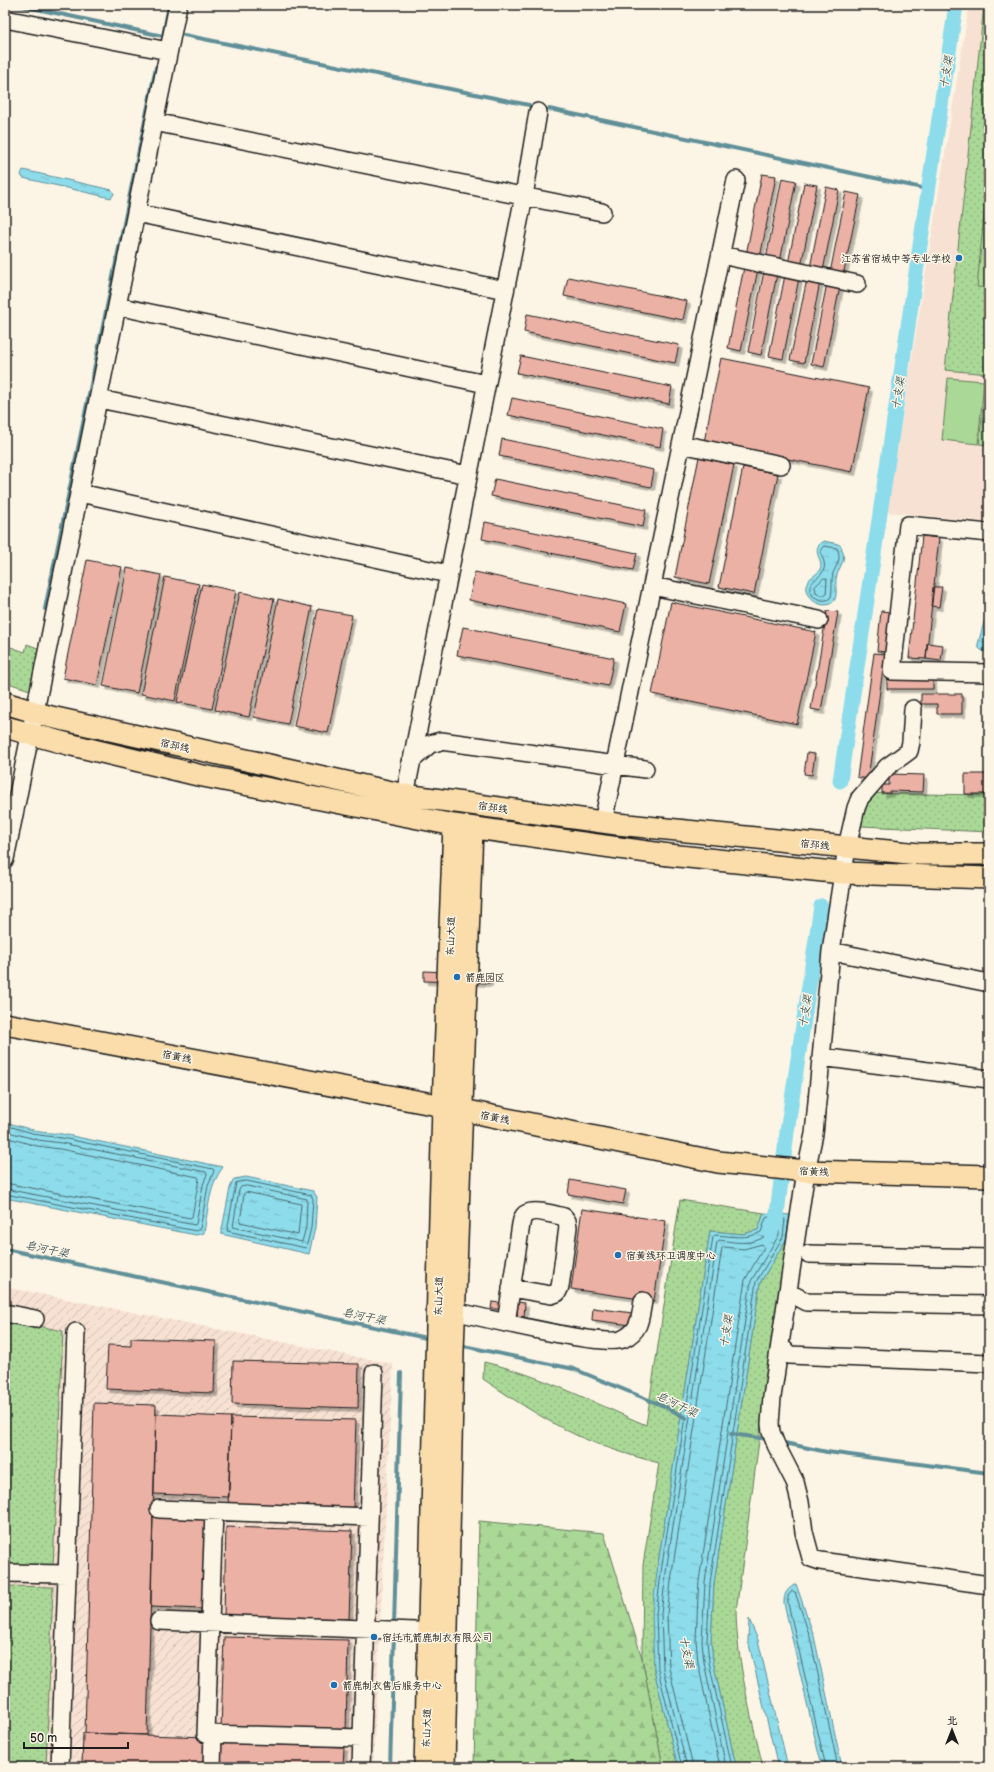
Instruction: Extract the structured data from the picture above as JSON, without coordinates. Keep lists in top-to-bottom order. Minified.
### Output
{"streets":{"main road":["宿邳线","东山大道","宿黄线"]},"crossings":[["东山大道","宿黄线"]],"water":["十支渠","皂河干渠"],"places":["江苏省宿城中等专业学校","箭鹿园区","宿黄线环卫调度中心","宿迁市箭鹿制衣有限公司","箭鹿制衣售后服务中心"],"scale_bar":"50 m","north":"top"}
